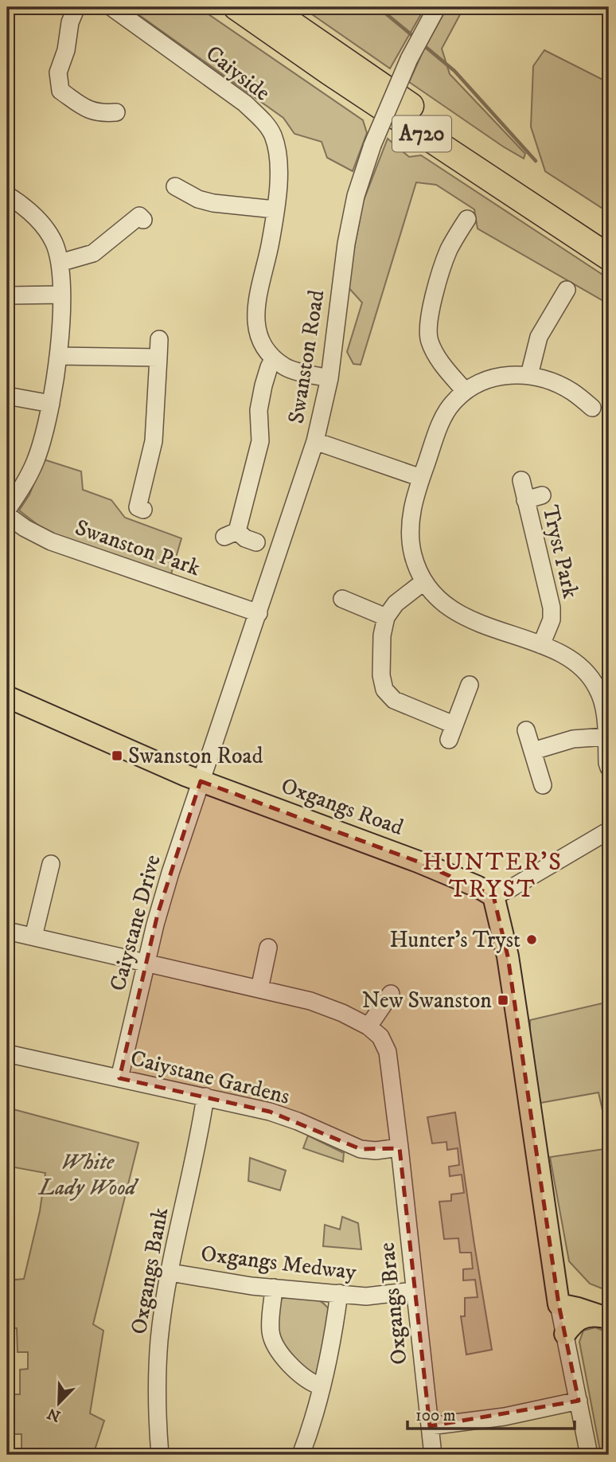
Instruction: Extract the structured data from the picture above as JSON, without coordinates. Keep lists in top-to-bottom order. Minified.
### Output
{"streets":{"highway":["A720"],"main road":["Oxgangs Road"],"street":["Caiyside","Swanston Road","Swanston Park","Tryst Park","Caiystane Drive","Caiystane Gardens","Oxgangs Medway","Oxgangs Bank","Oxgangs Brae"]},"crossings":[["Swanston Road","Swanston Park"],["Swanston Road","Oxgangs Road"],["Swanston Road","Caiystane Drive"],["Oxgangs Road","Caiystane Drive"],["Caiystane Drive","Caiystane Gardens"],["Caiystane Gardens","Oxgangs Bank"],["Caiystane Gardens","Oxgangs Brae"],["Oxgangs Medway","Oxgangs Bank"],["Oxgangs Medway","Oxgangs Brae"]],"districts":["HUNTER'S TRYST"],"parks":["White Lady Wood"],"places":{"transit":["Swanston Road","New Swanston"],"other":["Hunter's Tryst"]},"scale_bar":"100 m","north":"bottom left"}
